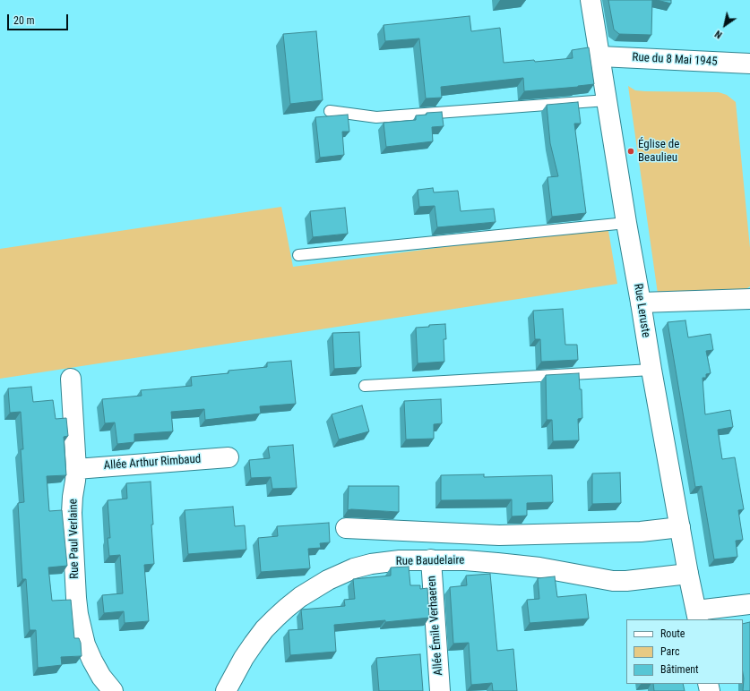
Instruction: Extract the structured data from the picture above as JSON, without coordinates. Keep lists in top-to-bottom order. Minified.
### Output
{"streets":{"street":["Rue du 8 Mai 1945","Rue Leruste","Allée Arthur Rimbaud","Rue Paul Verlaine","Rue Baudelaire","Allée Émile Verhaeren"]},"crossings":[["Rue du 8 Mai 1945","Rue Leruste"],["Rue Leruste","Rue Baudelaire"],["Allée Arthur Rimbaud","Rue Paul Verlaine"],["Rue Baudelaire","Allée Émile Verhaeren"]],"places":["Église de Beaulieu"],"legend":["Route","Parc","Bâtiment"],"scale_bar":"20 m","north":"bottom left"}
